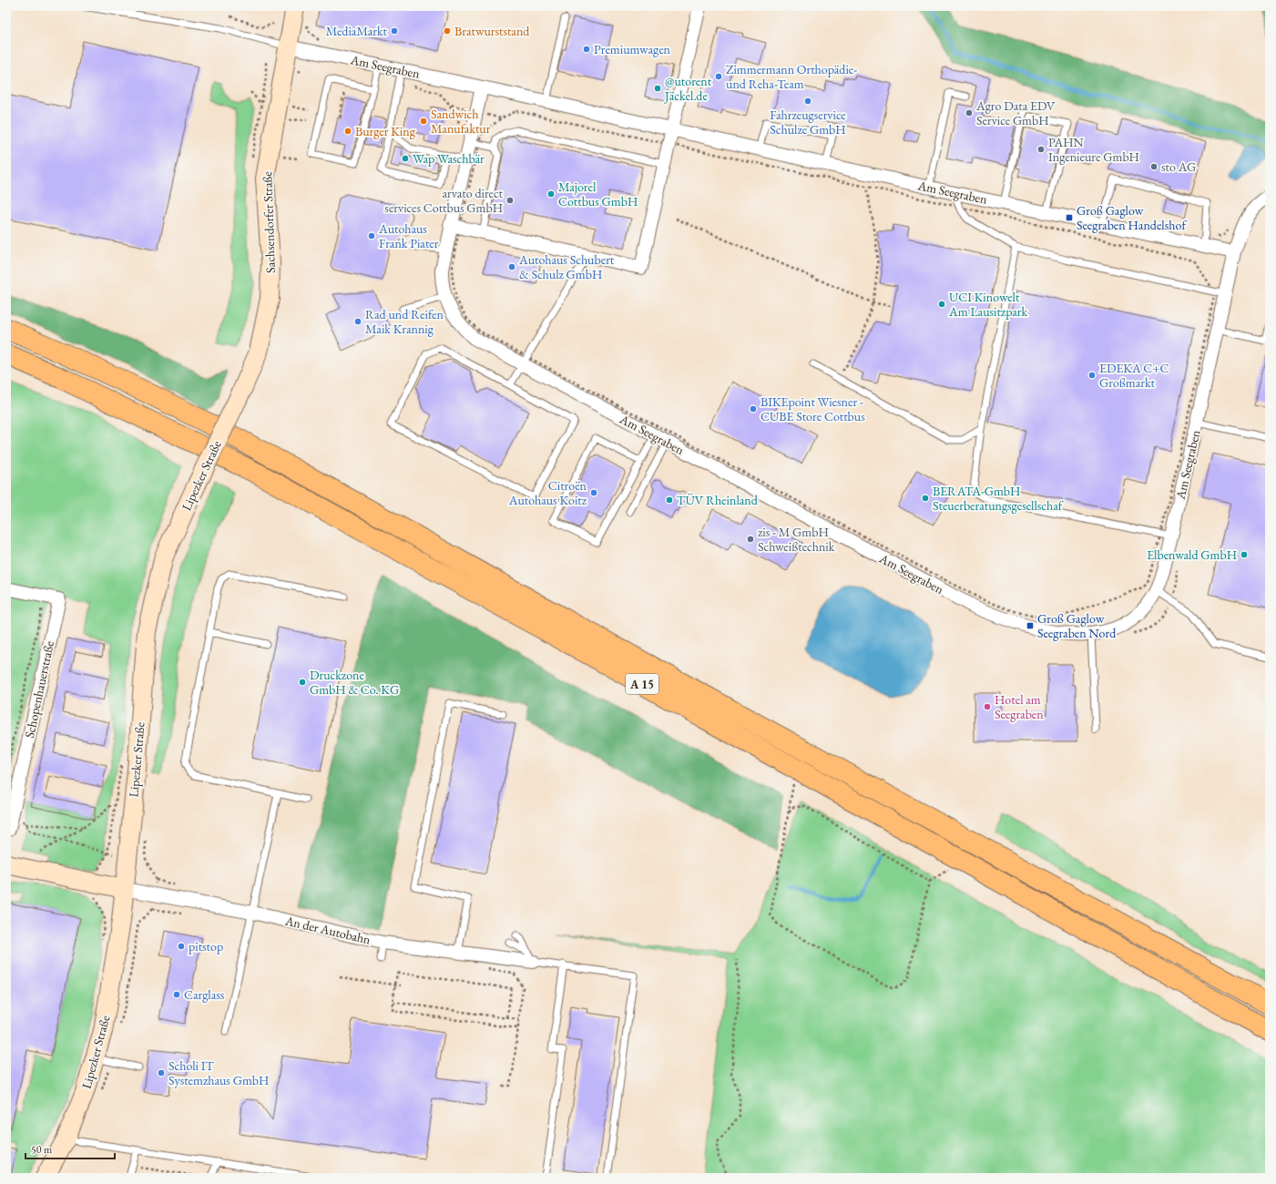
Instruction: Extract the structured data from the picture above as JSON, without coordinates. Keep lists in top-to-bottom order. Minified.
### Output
{"streets":{"highway":["A 15"],"main road":["Sachsendorfer Straße","Lipezker Straße"],"street":["Am Seegraben","Schopenhauerstraße","An der Autobahn"]},"crossings":[["Am Seegraben","Sachsendorfer Straße"],["Sachsendorfer Straße","Lipezker Straße"],["Lipezker Straße","An der Autobahn"]],"places":{"other":["MediaMarkt","Bratwurststand","Premiumwagen","Zimmermann Orthopädie- und Reha-Team","@utorent Jäckel.de","Fahrzeugservice Schulze GmbH","Agro Data EDV Service GmbH","Sandwich Manufaktur","Burger King","PAHN Ingenieure GmbH","Wap Waschbär","sto AG","Majorel Cottbus GmbH","arvato direct services Cottbus GmbH","Autohaus Frank Piater","Autohaus Schubert & Schulz GmbH","UCI Kinowelt Am Lausitzpark","Rad und Reifen Maik Krannig","EDEKA C+C Großmarkt","BIKEpoint Wiesner - CUBE Store Cottbus","Citroën Autohaus Koitz","BERATA-GmbH Steuerberatungsgesellschaf","TÜV Rheinland","zis - M GmbH Schweißtechnik","Elbenwald GmbH","Druckzone GmbH & Co. KG","Hotel am Seegraben","pitstop","Carglass","Scholi IT Systemzhaus GmbH"],"transit":["Groß Gaglow Seegraben Handelshof","Groß Gaglow Seegraben Nord"]},"scale_bar":"50 m"}
